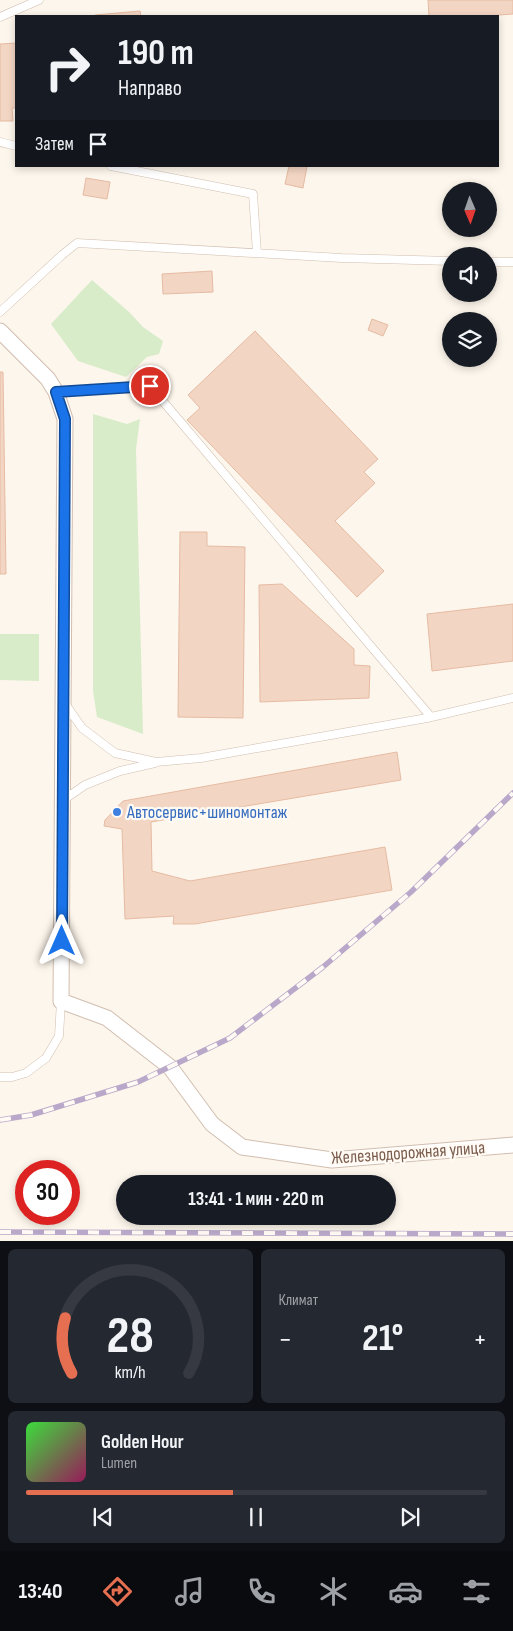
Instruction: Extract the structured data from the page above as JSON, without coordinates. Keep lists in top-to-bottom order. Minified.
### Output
{"streets":{"street":["Железнодорожная улица"]},"places":["Автосервис+шиномонтаж"],"north":"bottom","page":{"turn":["190 m","Направо"],"then":"Затем","limit":"30","trip":"13:41 · 1 мин · 220 m","tile":"Климат","heat":["−","21°","+"],"song":["Golden Hour","Lumen"],"tabs":"13:40","gauge":["28","km/h"]}}
